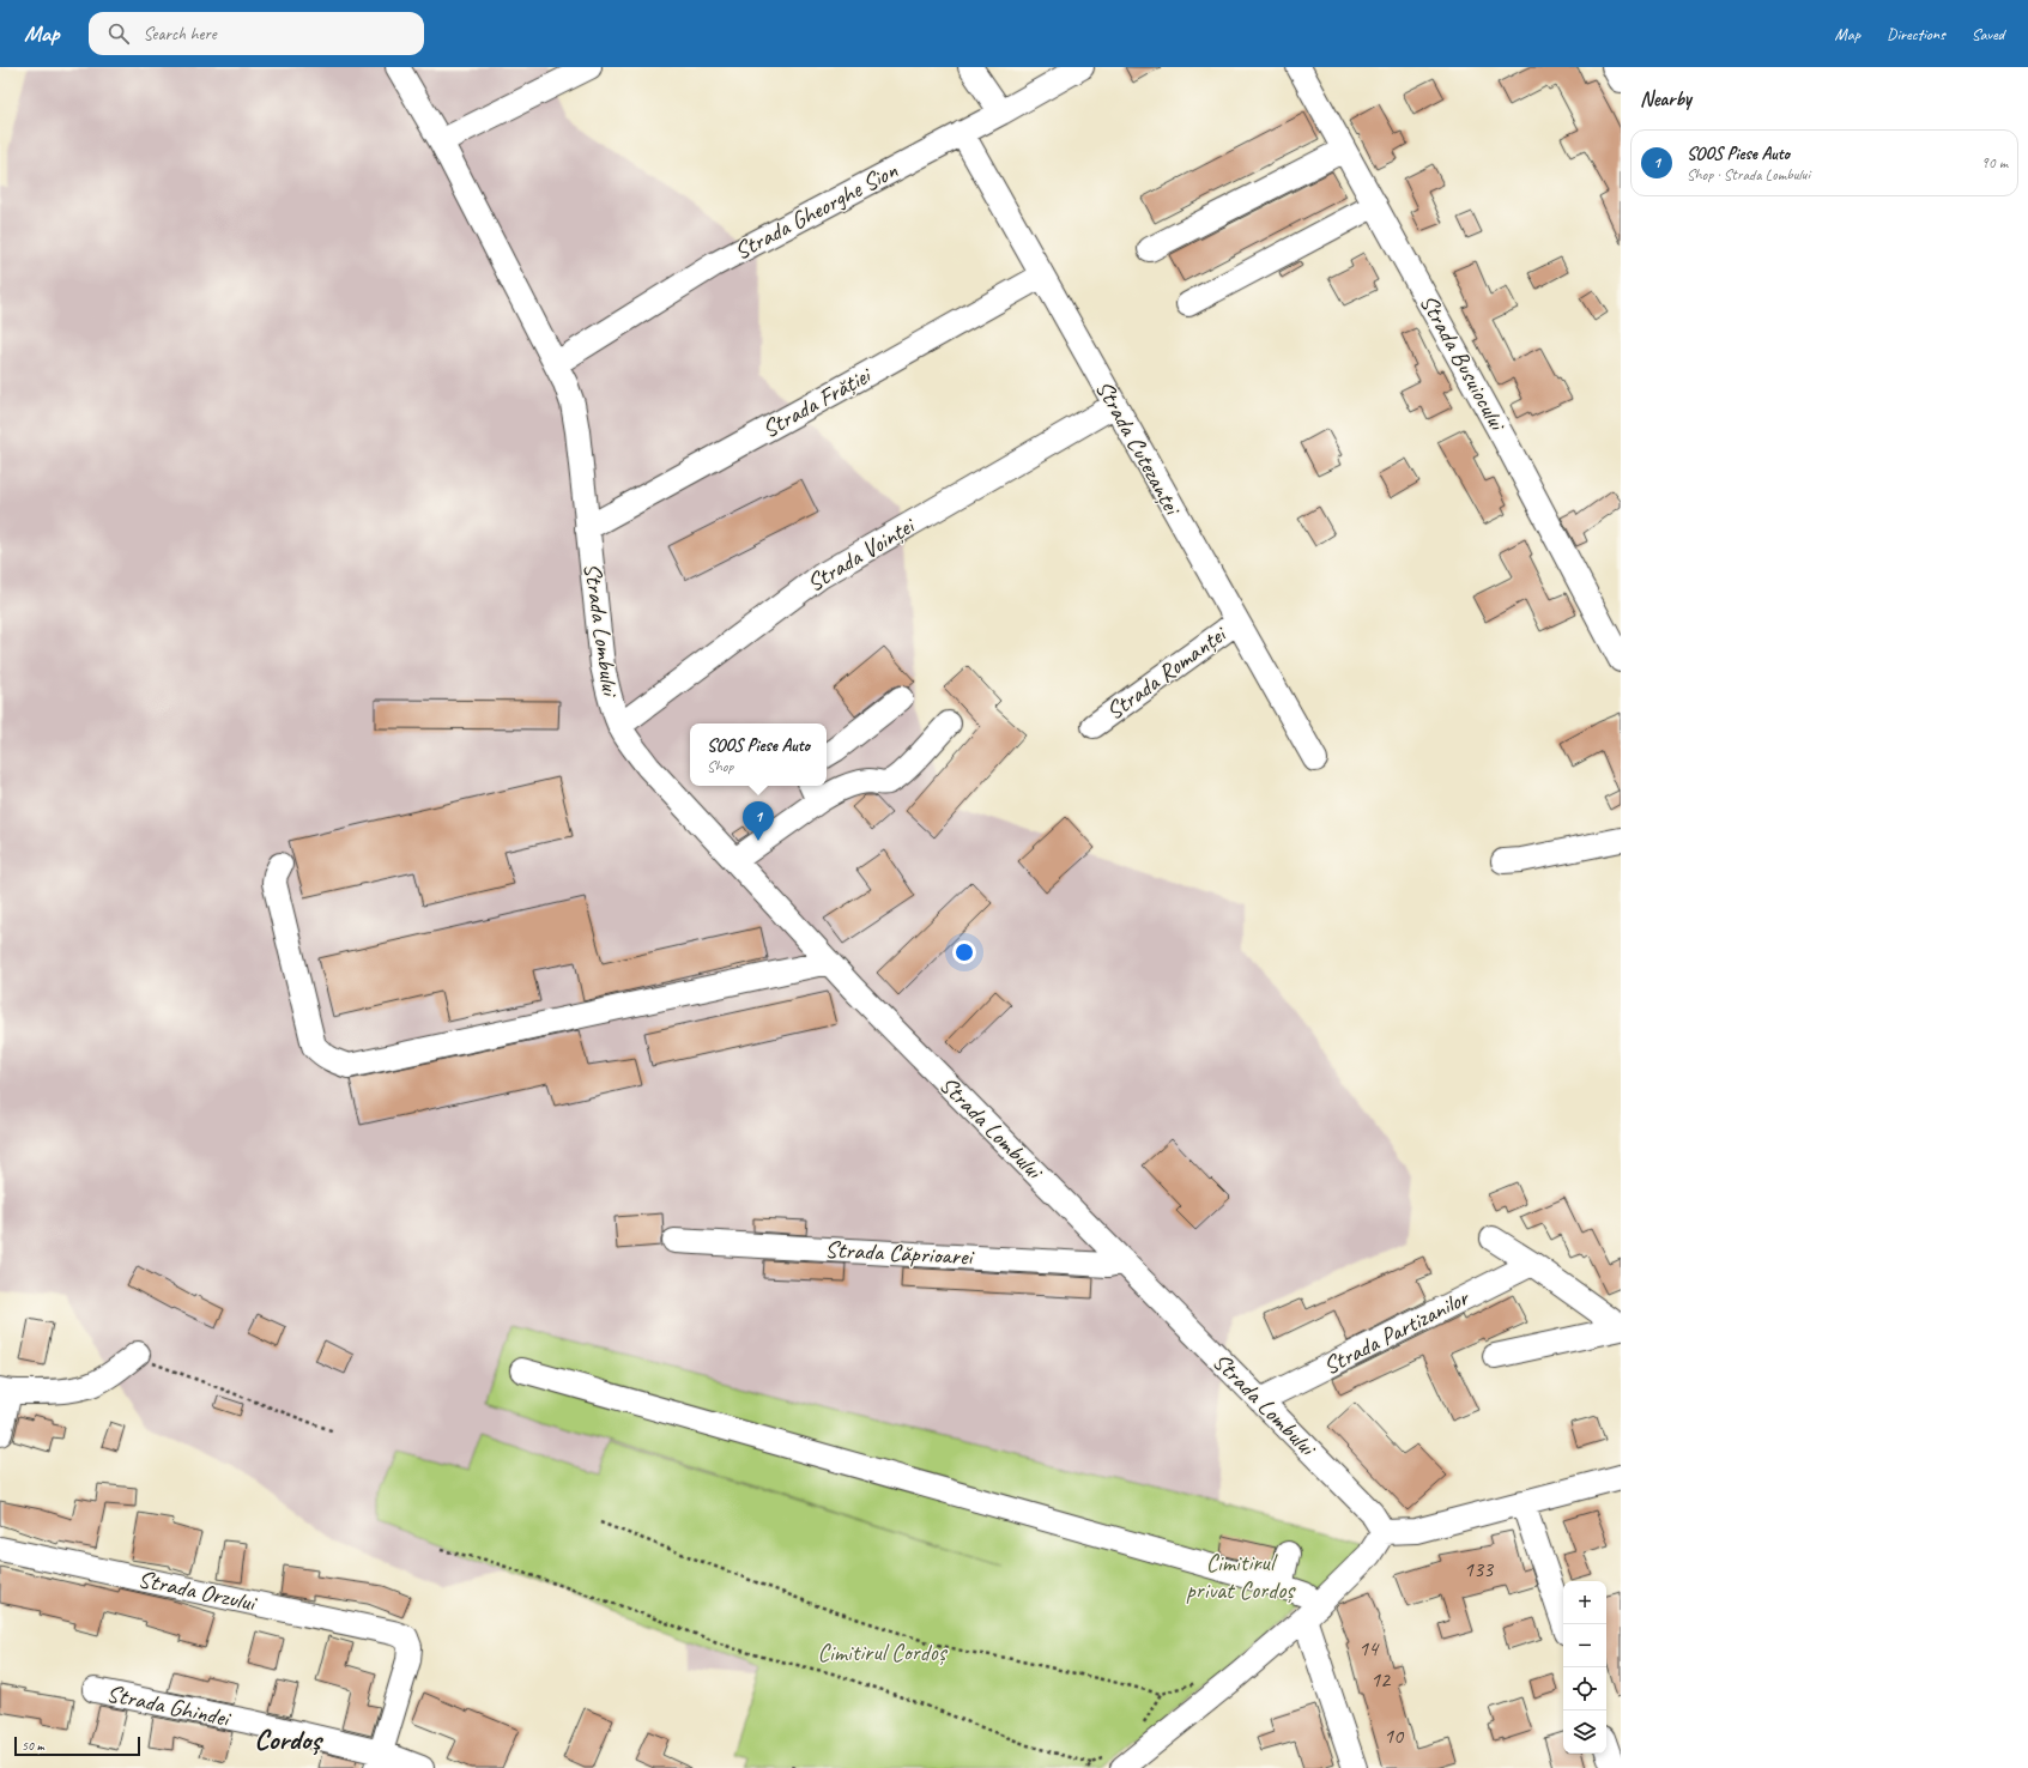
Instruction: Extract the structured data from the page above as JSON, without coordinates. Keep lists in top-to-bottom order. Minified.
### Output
{"streets":{"street":["Strada Gheorghe Sion","Strada Busuiocului","Strada Frăției","Strada Cutezanței","Strada Voinței","Strada Lombului","Strada Romanței","Strada Căprioarei","Strada Partizanilor","Strada Orzului","Strada Ghindei"]},"crossings":[["Strada Gheorghe Sion","Strada Cutezanței"],["Strada Gheorghe Sion","Strada Lombului"],["Strada Frăției","Strada Cutezanței"],["Strada Frăției","Strada Lombului"],["Strada Cutezanței","Strada Voinței"],["Strada Cutezanței","Strada Romanței"],["Strada Voinței","Strada Lombului"],["Strada Lombului","Strada Căprioarei"],["Strada Lombului","Strada Partizanilor"],["Strada Orzului","Strada Ghindei"]],"districts":["Cordoș"],"parks":["Cimitirul privat Cordoș","Cimitirul Cordoș"],"house_numbers":["133","14","12","10"],"scale_bar":"50 m","page":{"header":"Map","search":"Search here","nav":["Map","Directions","Saved"],"heading":"Nearby","list":[{"mark":"1","name":"SOOS Piese Auto","note":"Shop · Strada Lombului","value":"90 m"}],"popup":["SOOS Piese Auto","Shop"],"pins":"1","map_buttons":["+","−"],"scale":"50 m"}}
